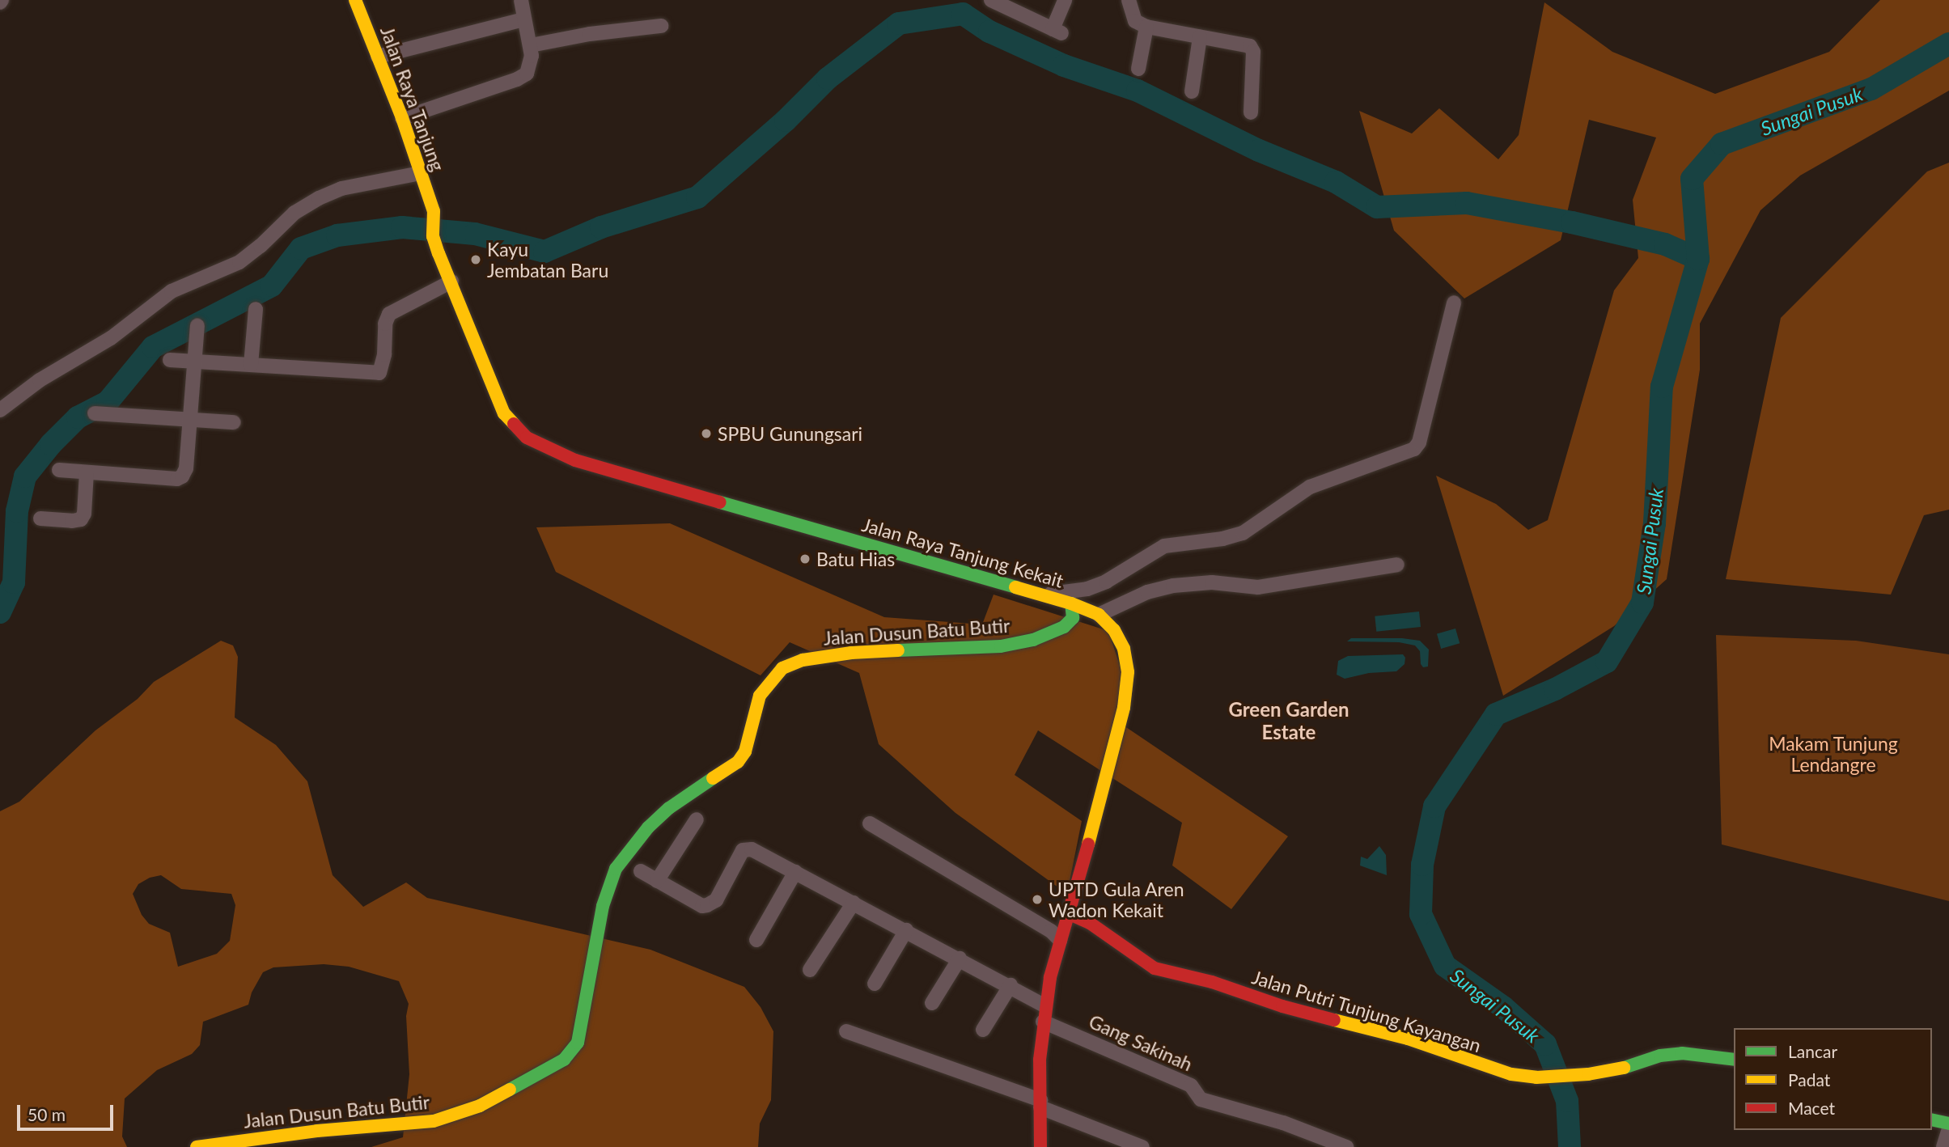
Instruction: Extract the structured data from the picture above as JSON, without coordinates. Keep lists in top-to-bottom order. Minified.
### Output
{"streets":{"street":["Jalan Raya Tanjung","Jalan Raya Tanjung Kekait","Jalan Dusun Batu Butir","Jalan Putri Tunjung Kayangan","Gang Sakinah"]},"crossings":[["Jalan Raya Tanjung","Jalan Raya Tanjung Kekait"],["Jalan Raya Tanjung Kekait","Jalan Dusun Batu Butir"],["Jalan Raya Tanjung Kekait","Jalan Putri Tunjung Kayangan"],["Jalan Raya Tanjung Kekait","Gang Sakinah"]],"districts":["Green Garden Estate"],"water":["Sungai Pusuk"],"parks":["Makam Tunjung Lendangre"],"places":["Kayu Jembatan Baru","SPBU Gunungsari","Batu Hias","UPTD Gula Aren Wadon Kekait"],"legend":["Lancar","Padat","Macet"],"scale_bar":"50 m"}
